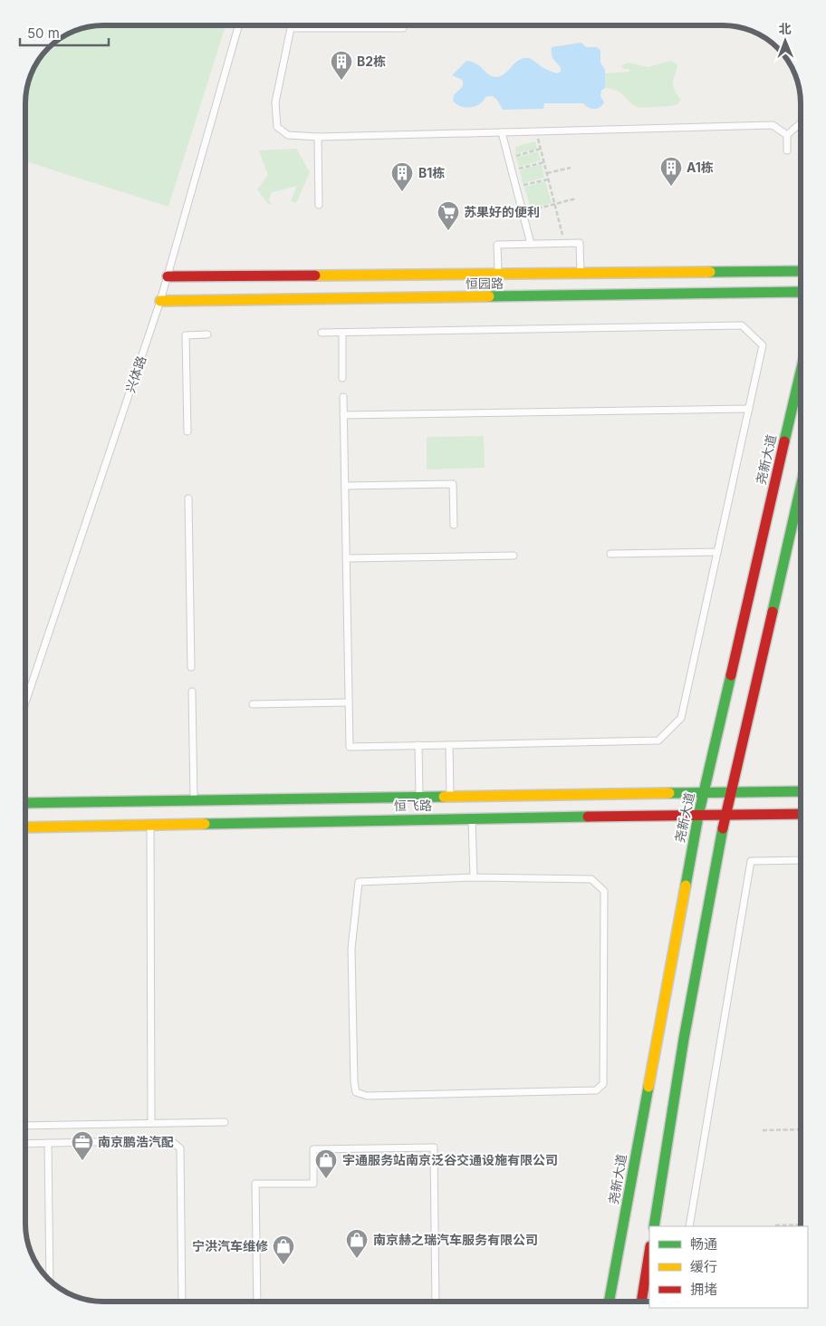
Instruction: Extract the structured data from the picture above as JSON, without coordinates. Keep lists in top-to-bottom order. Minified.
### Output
{"streets":{"main road":["恒园路","尧新大道","恒飞路"],"lane":["兴体路"]},"crossings":[["恒园路","兴体路"],["尧新大道","恒飞路"]],"places":{"building":["B2栋","A1栋","B1栋"],"supermarket":["苏果好的便利"],"office":["南京鹏浩汽配"],"shop":["宇通服务站南京泛谷交通设施有限公司","南京赫之瑞汽车服务有限公司","宁洪汽车维修"]},"legend":["畅通","缓行","拥堵"],"scale_bar":"50 m","north":"top"}
